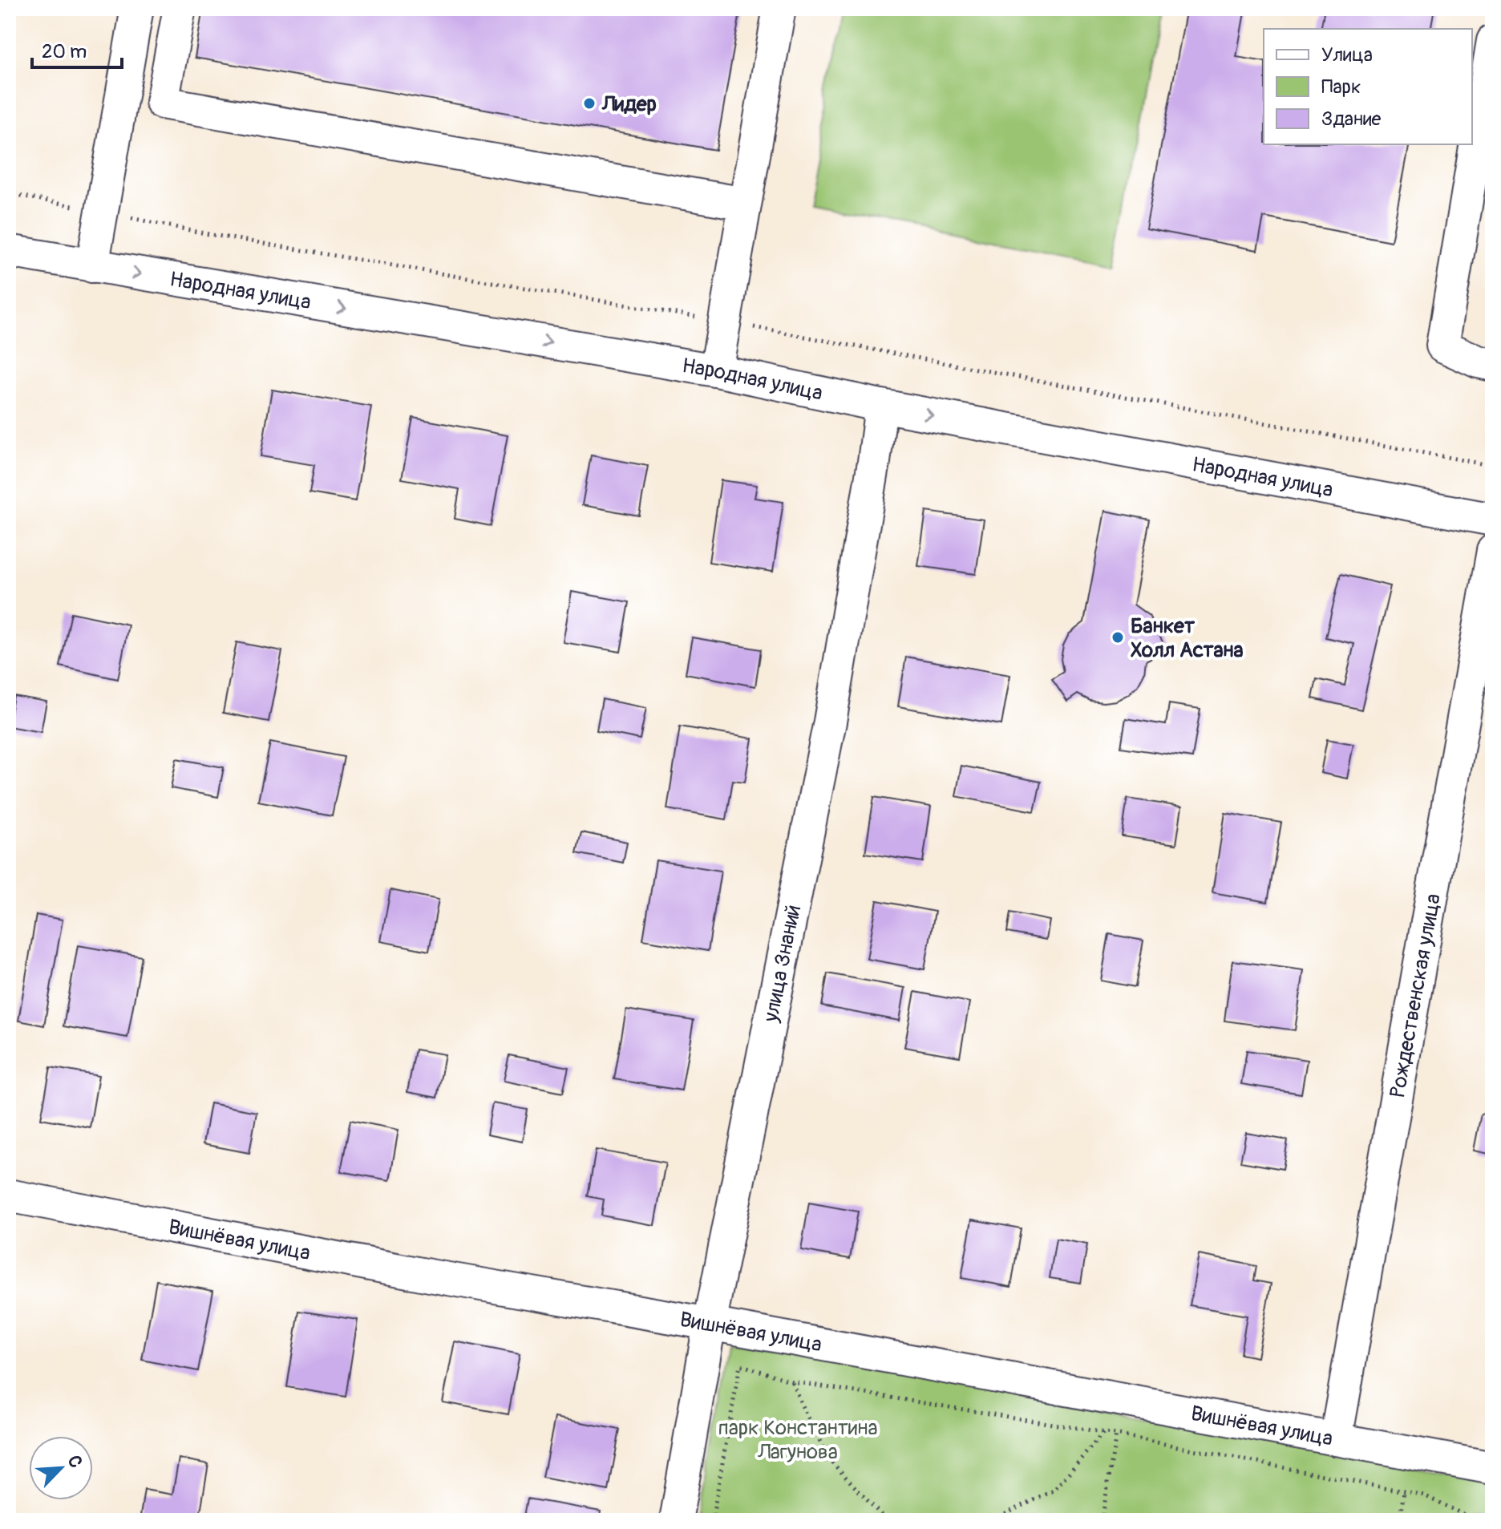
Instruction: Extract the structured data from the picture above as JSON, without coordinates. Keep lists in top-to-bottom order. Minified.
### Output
{"streets":{"street":["Народная улица","улица Знаний","Рождественская улица","Вишнёвая улица"]},"crossings":[["Народная улица","улица Знаний"],["улица Знаний","Вишнёвая улица"],["Рождественская улица","Вишнёвая улица"]],"one_way":["Народная улица"],"parks":["парк Константина Лагунова"],"places":["Лидер","Банкет Холл Астана"],"legend":["Улица","Парк","Здание"],"scale_bar":"20 m","north":"top right"}
